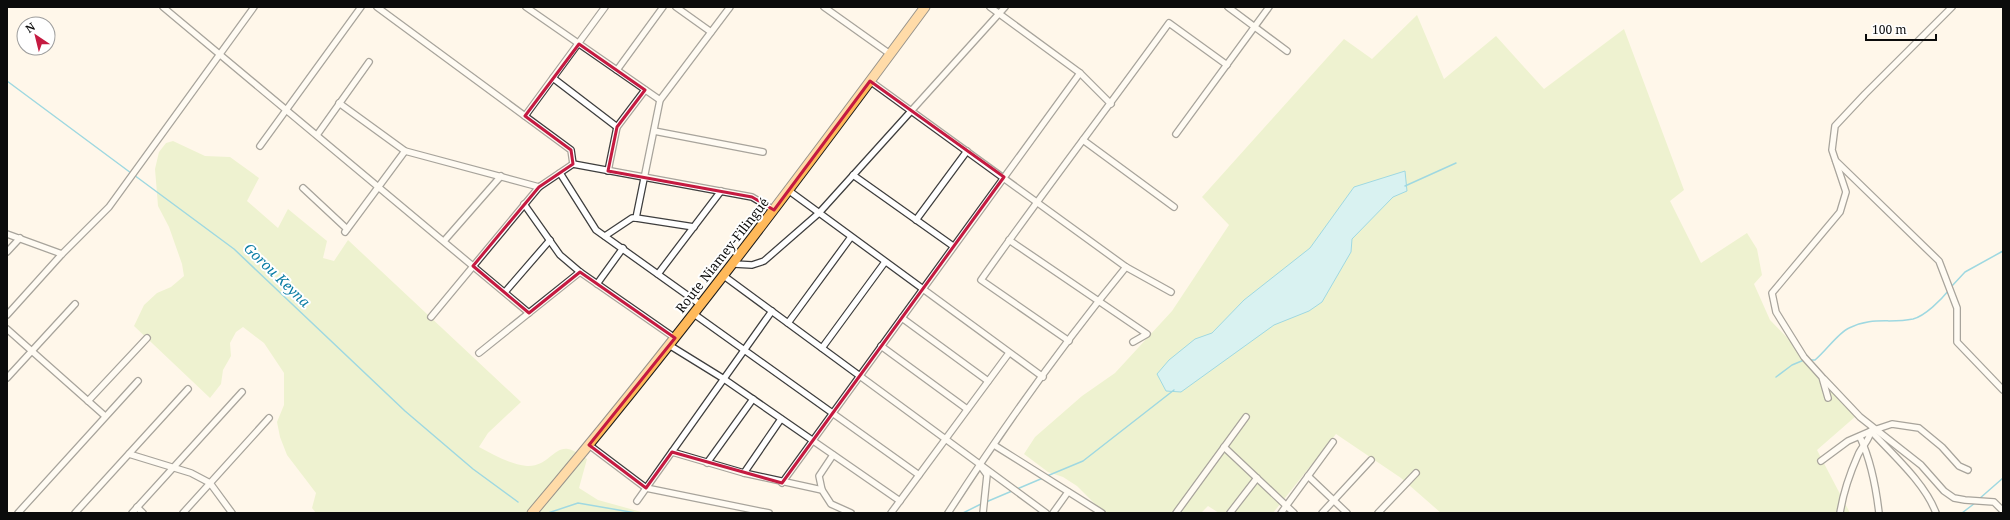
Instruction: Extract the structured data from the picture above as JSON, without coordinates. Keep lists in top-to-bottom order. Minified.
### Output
{"streets":{"main road":["Route Niamey-Filingué"]},"water":["Gorou Keyna"],"scale_bar":"100 m","north":"top left"}
